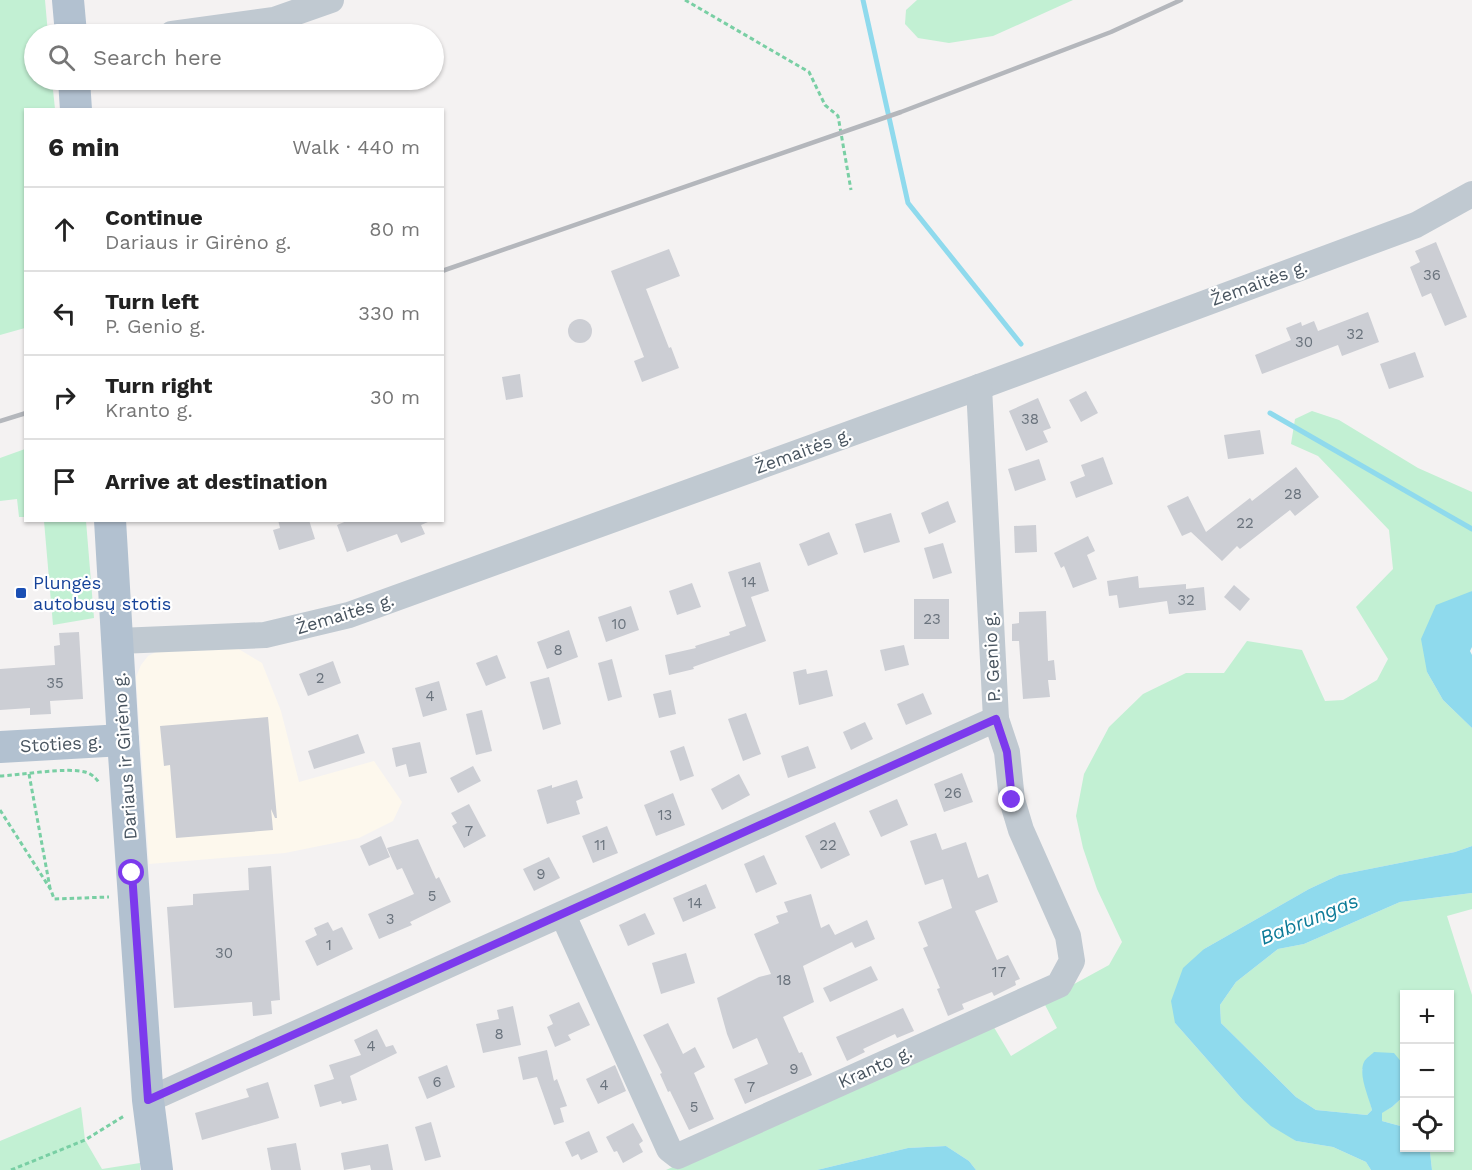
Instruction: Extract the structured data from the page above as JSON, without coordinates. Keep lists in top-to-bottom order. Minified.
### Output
{"streets":{"main road":["Stoties g.","Dariaus ir Girėno g."],"street":["Žemaitės g.","P. Genio g.","Kranto g."]},"crossings":[["Žemaitės g.","P. Genio g."],["Žemaitės g.","Dariaus ir Girėno g."],["P. Genio g.","Dariaus ir Girėno g."],["P. Genio g.","Kranto g."],["Stoties g.","Dariaus ir Girėno g."]],"water":["Babrungas"],"places":{"transit":["Plungės autobusų stotis"]},"house_numbers":["36","32","30","38","28","22","14","32","23","10","8","2","35","4","26","13","7","11","22","9","5","14","3","1","30","17","18","8","4","9","6","4","7","5"],"page":{"search":"Search here","heading":["6 min","Walk · 440 m"],"list":[["Continue","Dariaus ir Girėno g.","80 m"],["Turn left","P. Genio g.","330 m"],["Turn right","Kranto g.","30 m"],"Arrive at destination"],"map_buttons":["+","−"]}}
